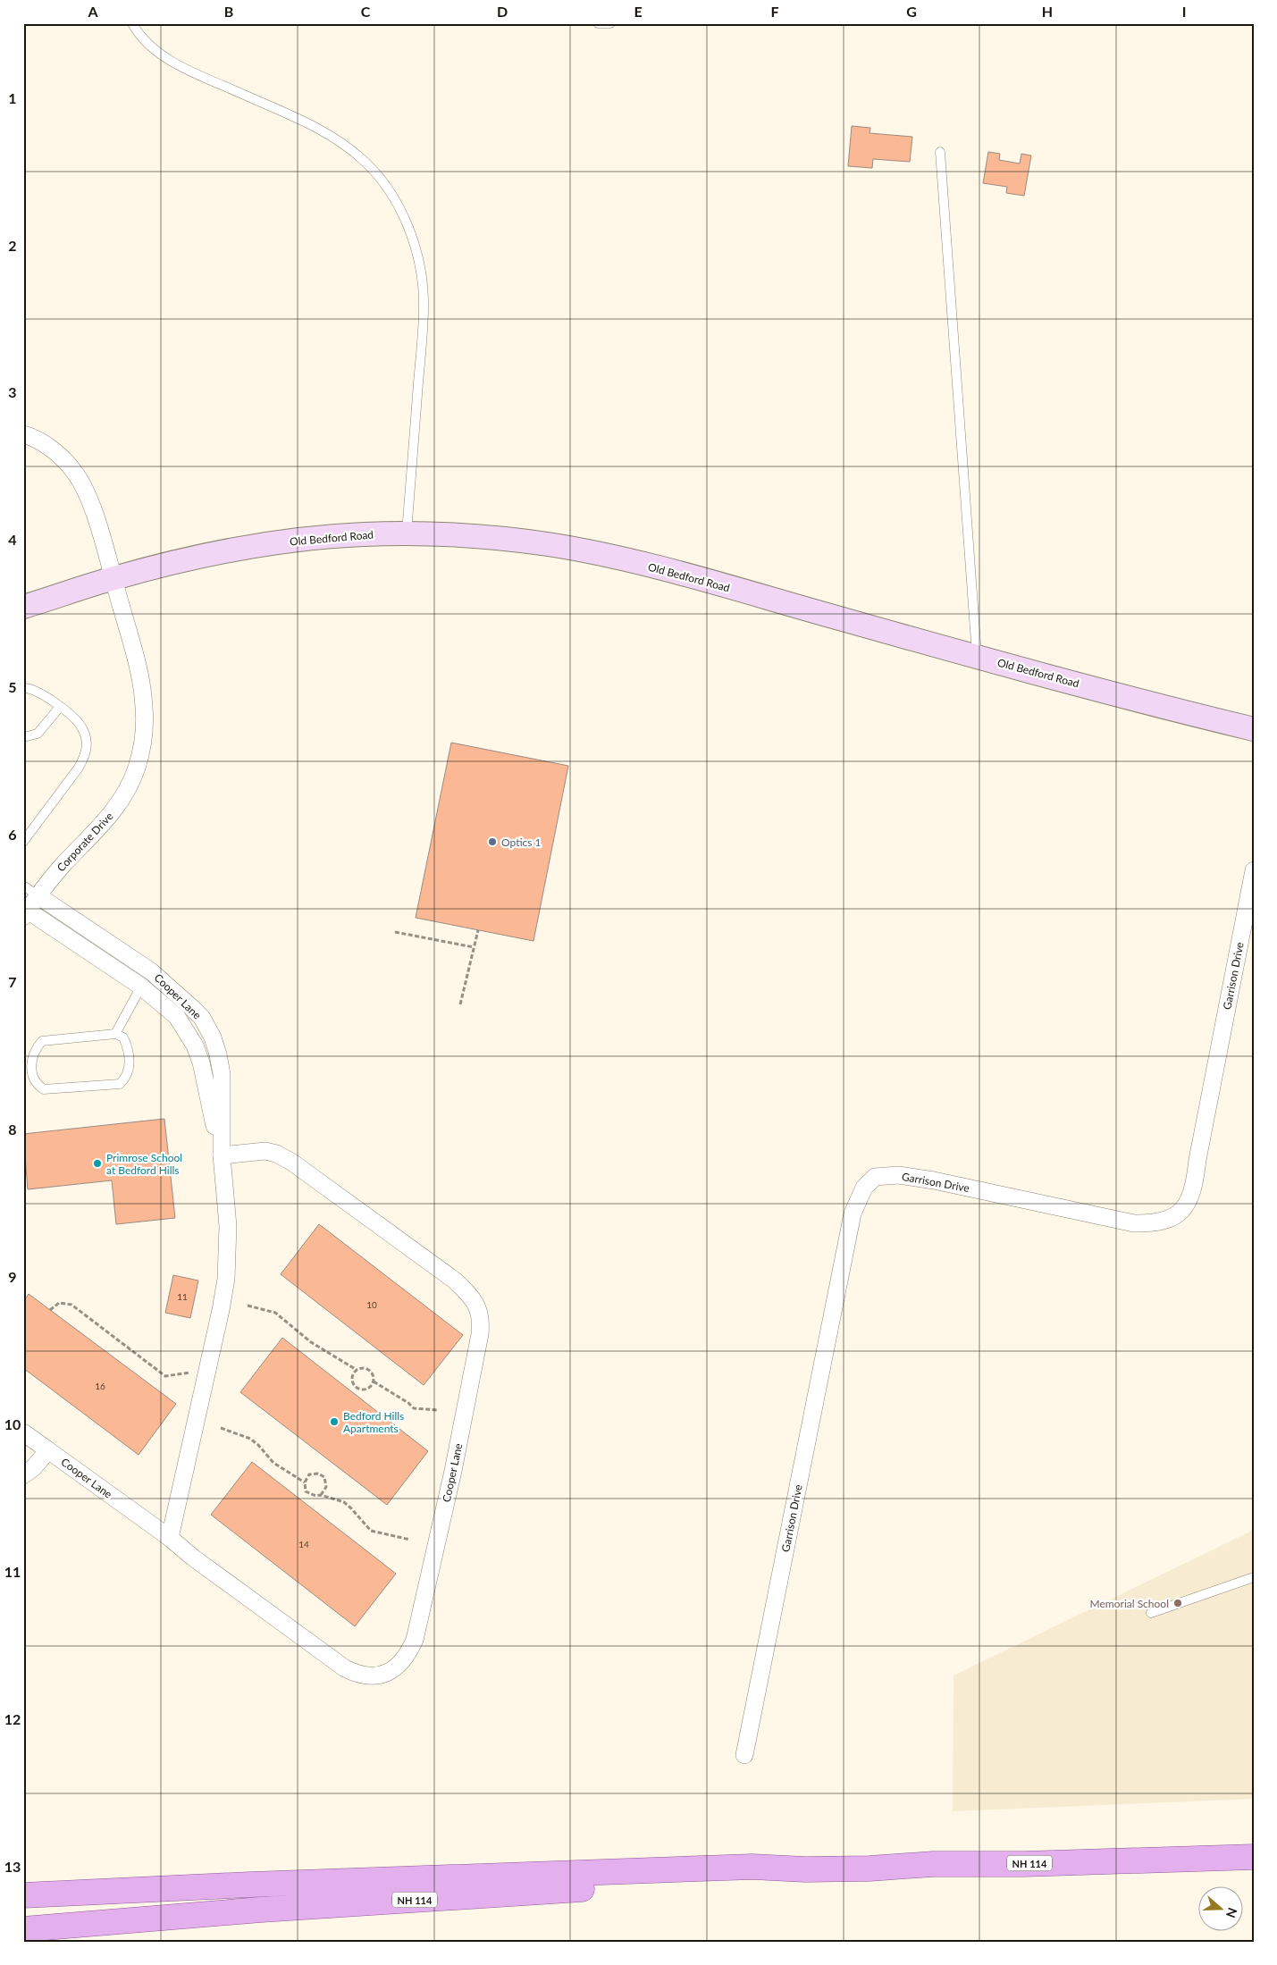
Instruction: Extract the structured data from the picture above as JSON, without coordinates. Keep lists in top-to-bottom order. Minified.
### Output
{"streets":{"main road":["NH 114"],"street":["Old Bedford Road","Corporate Drive","Garrison Drive","Cooper Lane"]},"crossings":[["Old Bedford Road","Corporate Drive"],["Corporate Drive","Cooper Lane"]],"places":["Optics 1","Primrose School at Bedford Hills","Bedford Hills Apartments","Memorial School"],"house_numbers":["11","10","16","14"],"north":"right","grid":{"columns":["A","B","C","D","E","F","G","H","I"],"rows":["1","2","3","4","5","6","7","8","9","10","11","12","13"]}}
